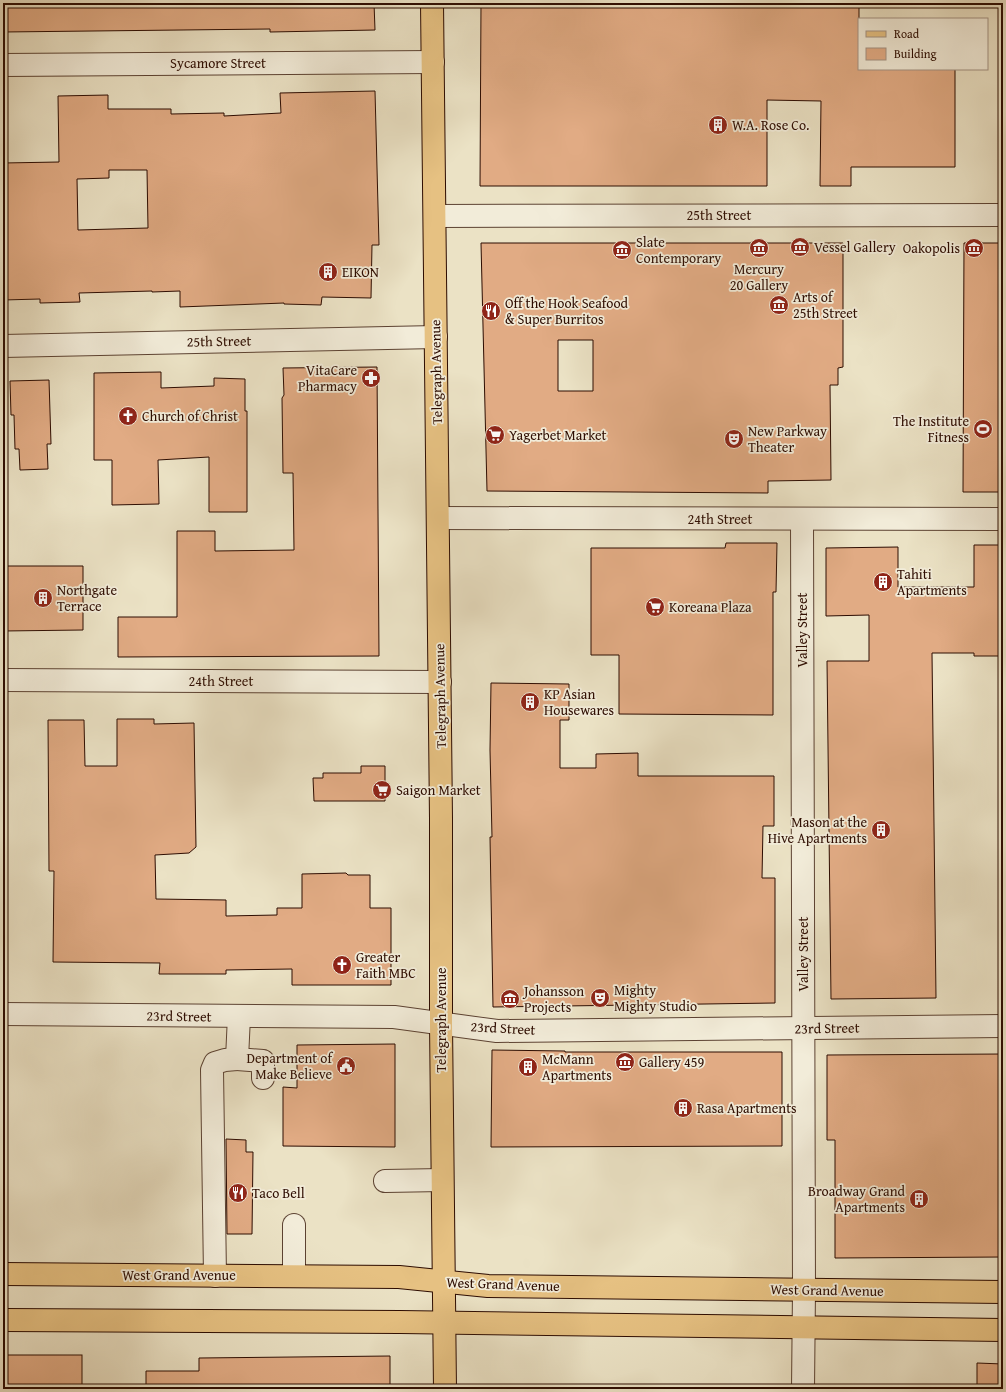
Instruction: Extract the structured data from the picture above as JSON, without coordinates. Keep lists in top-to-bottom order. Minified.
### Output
{"streets":{"main road":["Telegraph Avenue","West Grand Avenue"],"street":["Sycamore Street","25th Street","24th Street","Valley Street","23rd Street"]},"crossings":[["Sycamore Street","Telegraph Avenue"],["25th Street","Telegraph Avenue"],["Telegraph Avenue","24th Street"],["Telegraph Avenue","23rd Street"],["Telegraph Avenue","West Grand Avenue"],["24th Street","Valley Street"],["Valley Street","23rd Street"],["Valley Street","West Grand Avenue"]],"places":{"building":["W.A. Rose Co.","EIKON","Tahiti Apartments","Northgate Terrace","KP Asian Housewares","Mason at the Hive Apartments","McMann Apartments","Rasa Apartments","Broadway Grand Apartments"],"museum":["Vessel Gallery","Mercury 20 Gallery","Oakopolis","Slate Contemporary","Arts of 25th Street","Johansson Projects","Gallery 459"],"restaurant":["Off the Hook Seafood & Super Burritos","Taco Bell"],"pharmacy":["VitaCare Pharmacy"],"church":["Church of Christ","Greater Faith MBC"],"sports":["The Institute Fitness"],"supermarket":["Yagerbet Market","Koreana Plaza","Saigon Market"],"theatre":["New Parkway Theater","Mighty Mighty Studio"],"public building":["Department of Make Believe"]},"legend":["Road","Building"]}
